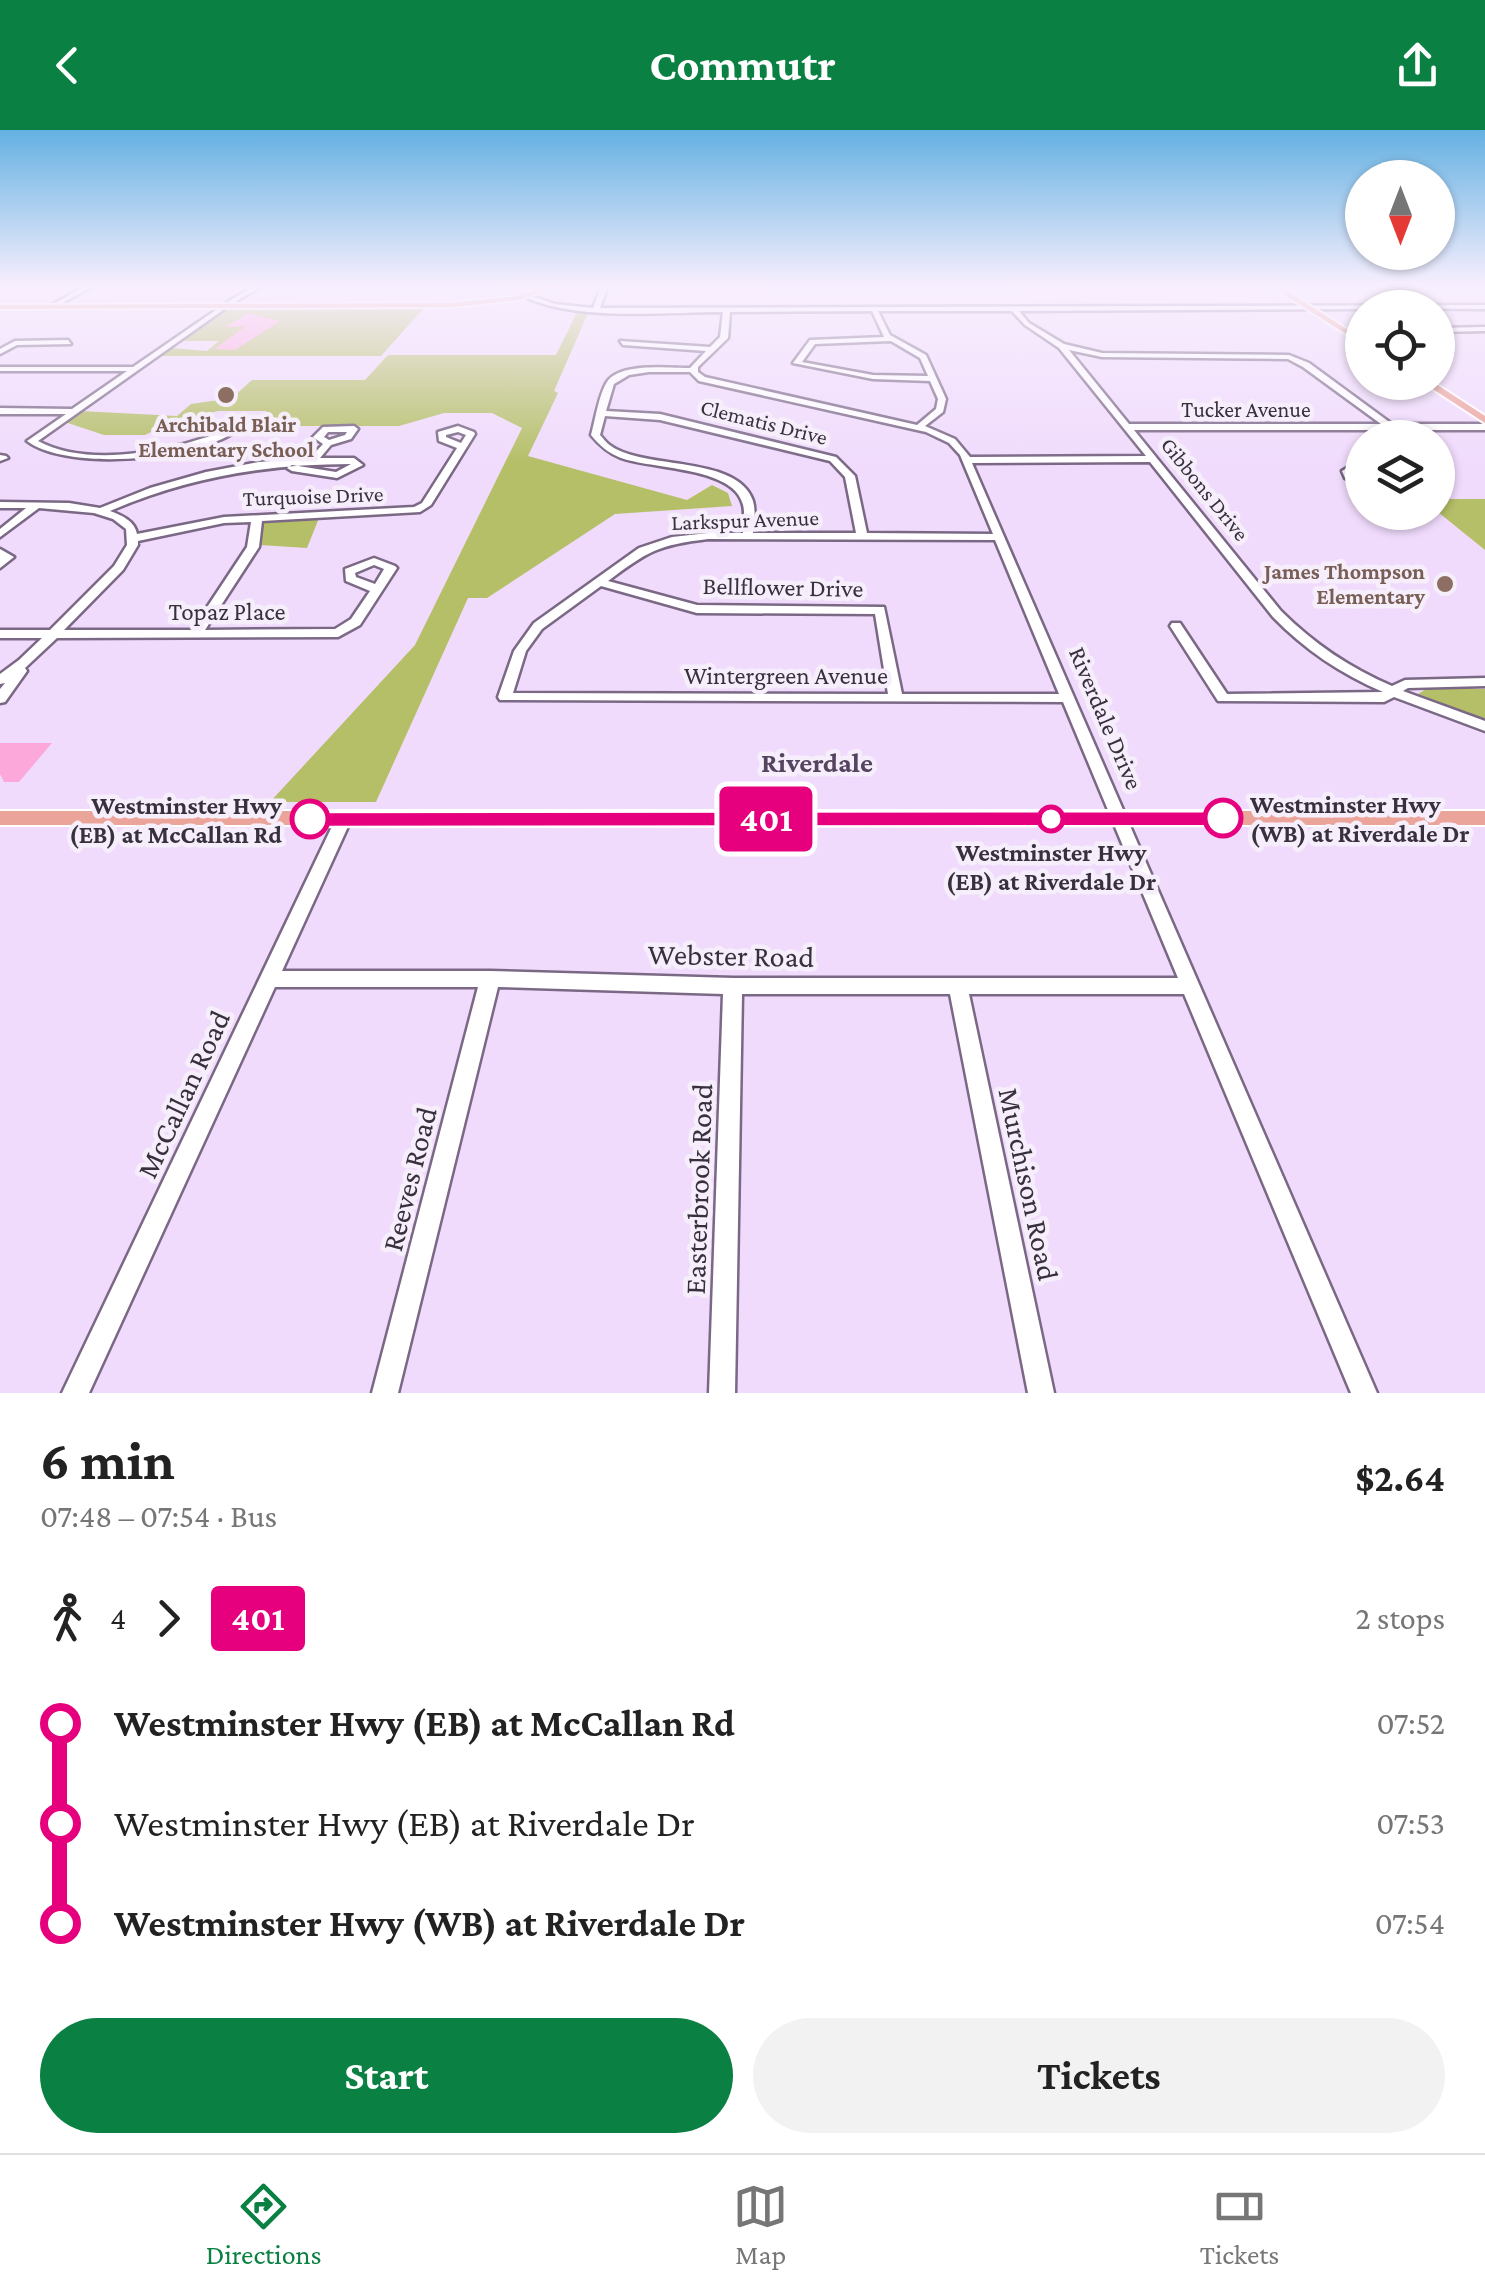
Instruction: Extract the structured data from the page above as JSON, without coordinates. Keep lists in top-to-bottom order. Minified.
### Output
{"streets":{"street":["Tucker Avenue","Clematis Drive","Gibbons Drive","Turquoise Drive","Larkspur Avenue","Bellflower Drive","Topaz Place","Wintergreen Avenue","Riverdale Drive","Webster Road","McCallan Road","Reeves Road","Murchison Road","Easterbrook Road"]},"crossings":[["Tucker Avenue","Gibbons Drive"],["Clematis Drive","Larkspur Avenue"],["Larkspur Avenue","Bellflower Drive"],["Larkspur Avenue","Wintergreen Avenue"],["Larkspur Avenue","Riverdale Drive"],["Bellflower Drive","Wintergreen Avenue"],["Wintergreen Avenue","Riverdale Drive"],["Riverdale Drive","Webster Road"],["Webster Road","McCallan Road"],["Webster Road","Reeves Road"],["Webster Road","Murchison Road"],["Webster Road","Easterbrook Road"]],"districts":["Riverdale"],"places":["Archibald Blair Elementary School","James Thompson Elementary","Westminster Hwy (WB) at Riverdale Dr","Westminster Hwy (EB) at McCallan Rd","Westminster Hwy (EB) at Riverdale Dr"],"lines":["bus line 401"],"north":"bottom","page":{"header":"Commutr","on_map":"401","heading":["6 min","07:48 – 07:54 · Bus","$2.64"],"legs":["4","401","2 stops"],"list":[{"name":"Westminster Hwy (EB) at McCallan Rd","value":"07:52"},{"name":"Westminster Hwy (EB) at Riverdale Dr","value":"07:53"},{"name":"Westminster Hwy (WB) at Riverdale Dr","value":"07:54"}],"buttons":["Start","Tickets"],"tabs":["Directions","Map","Tickets"]}}
